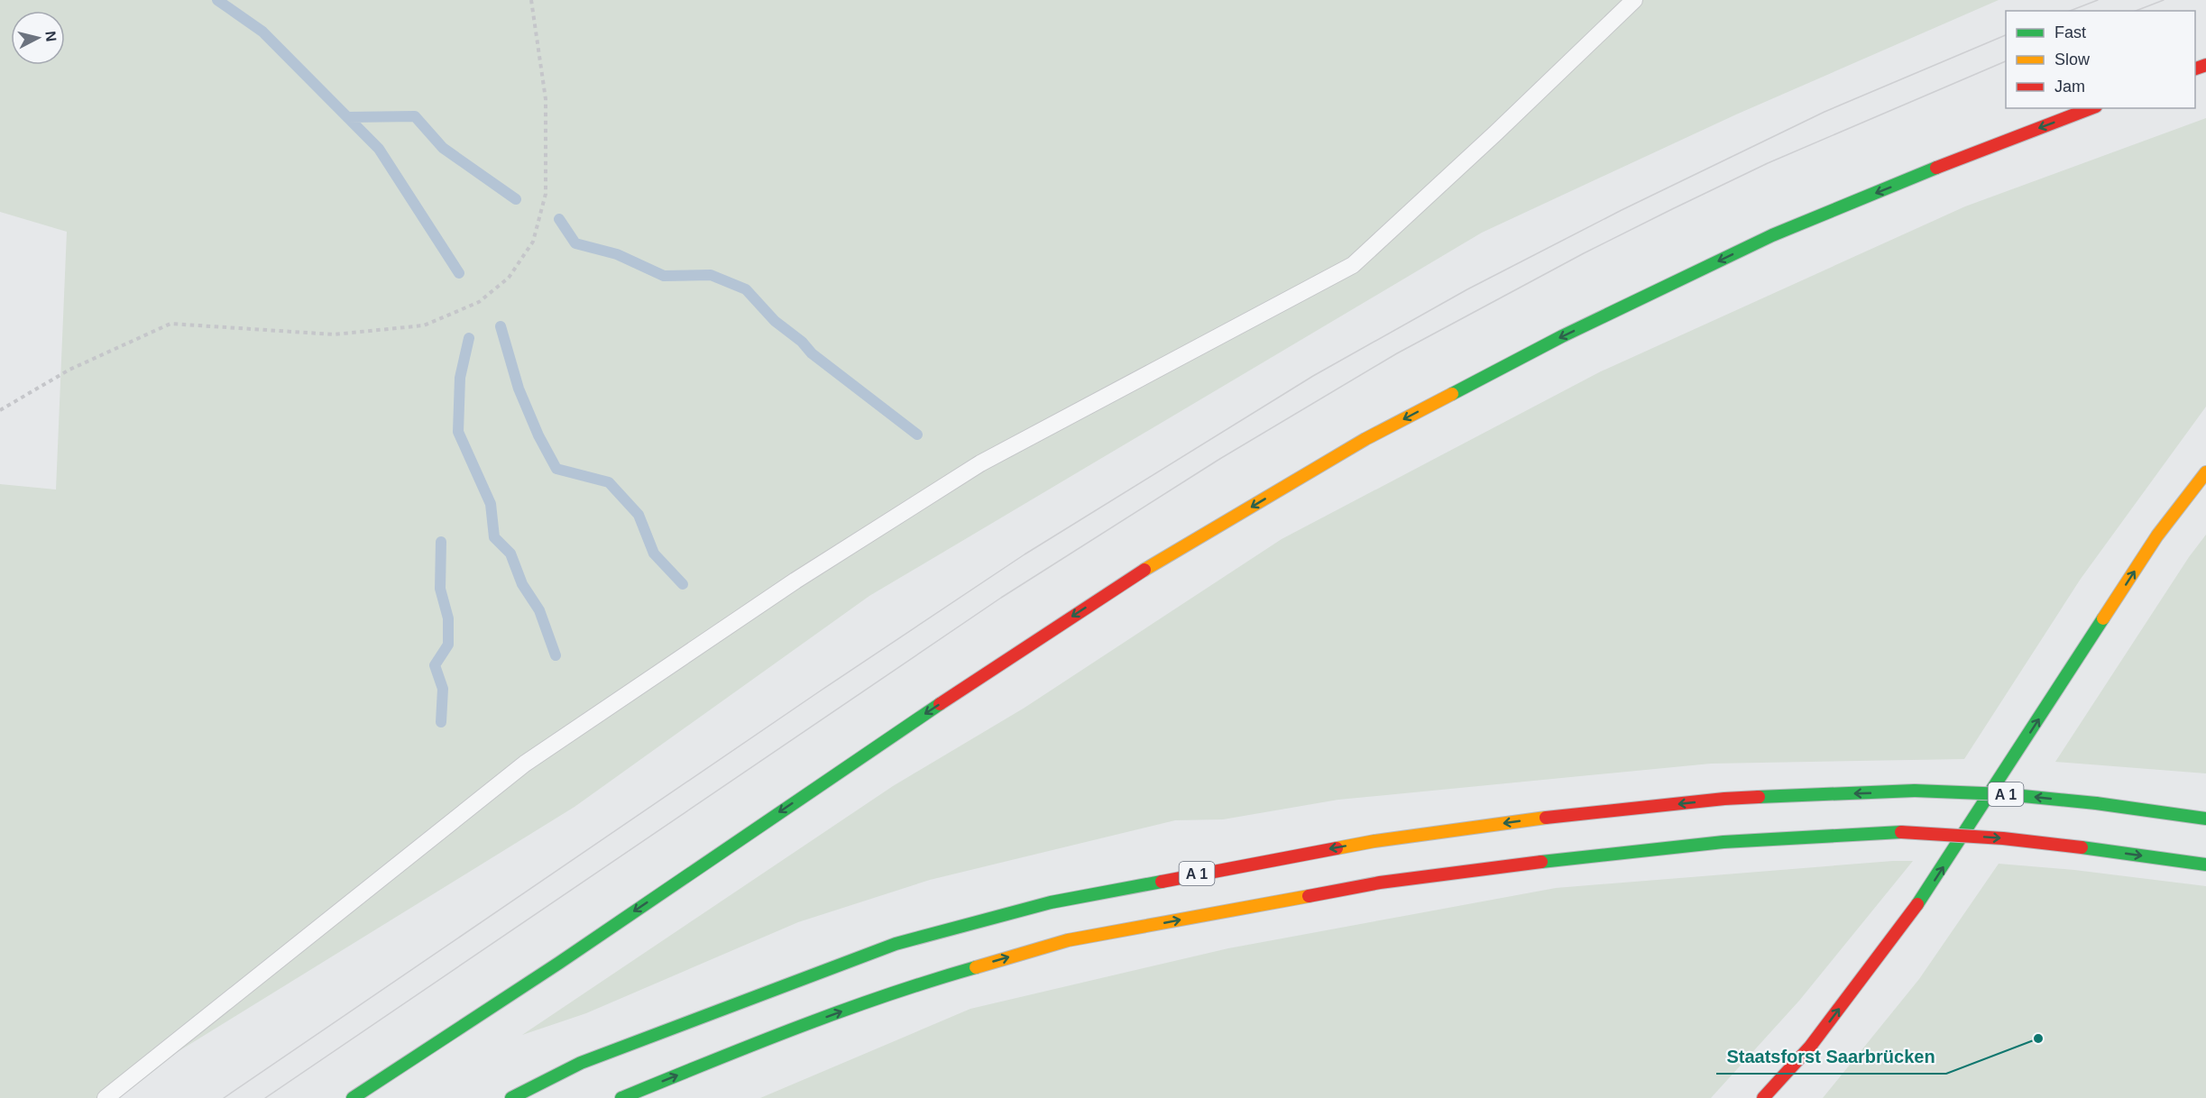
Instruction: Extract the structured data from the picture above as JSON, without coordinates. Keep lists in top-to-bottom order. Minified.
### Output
{"streets":{"highway":["A 1"]},"places":["Staatsforst Saarbrücken"],"legend":["Fast","Slow","Jam"],"north":"right"}
